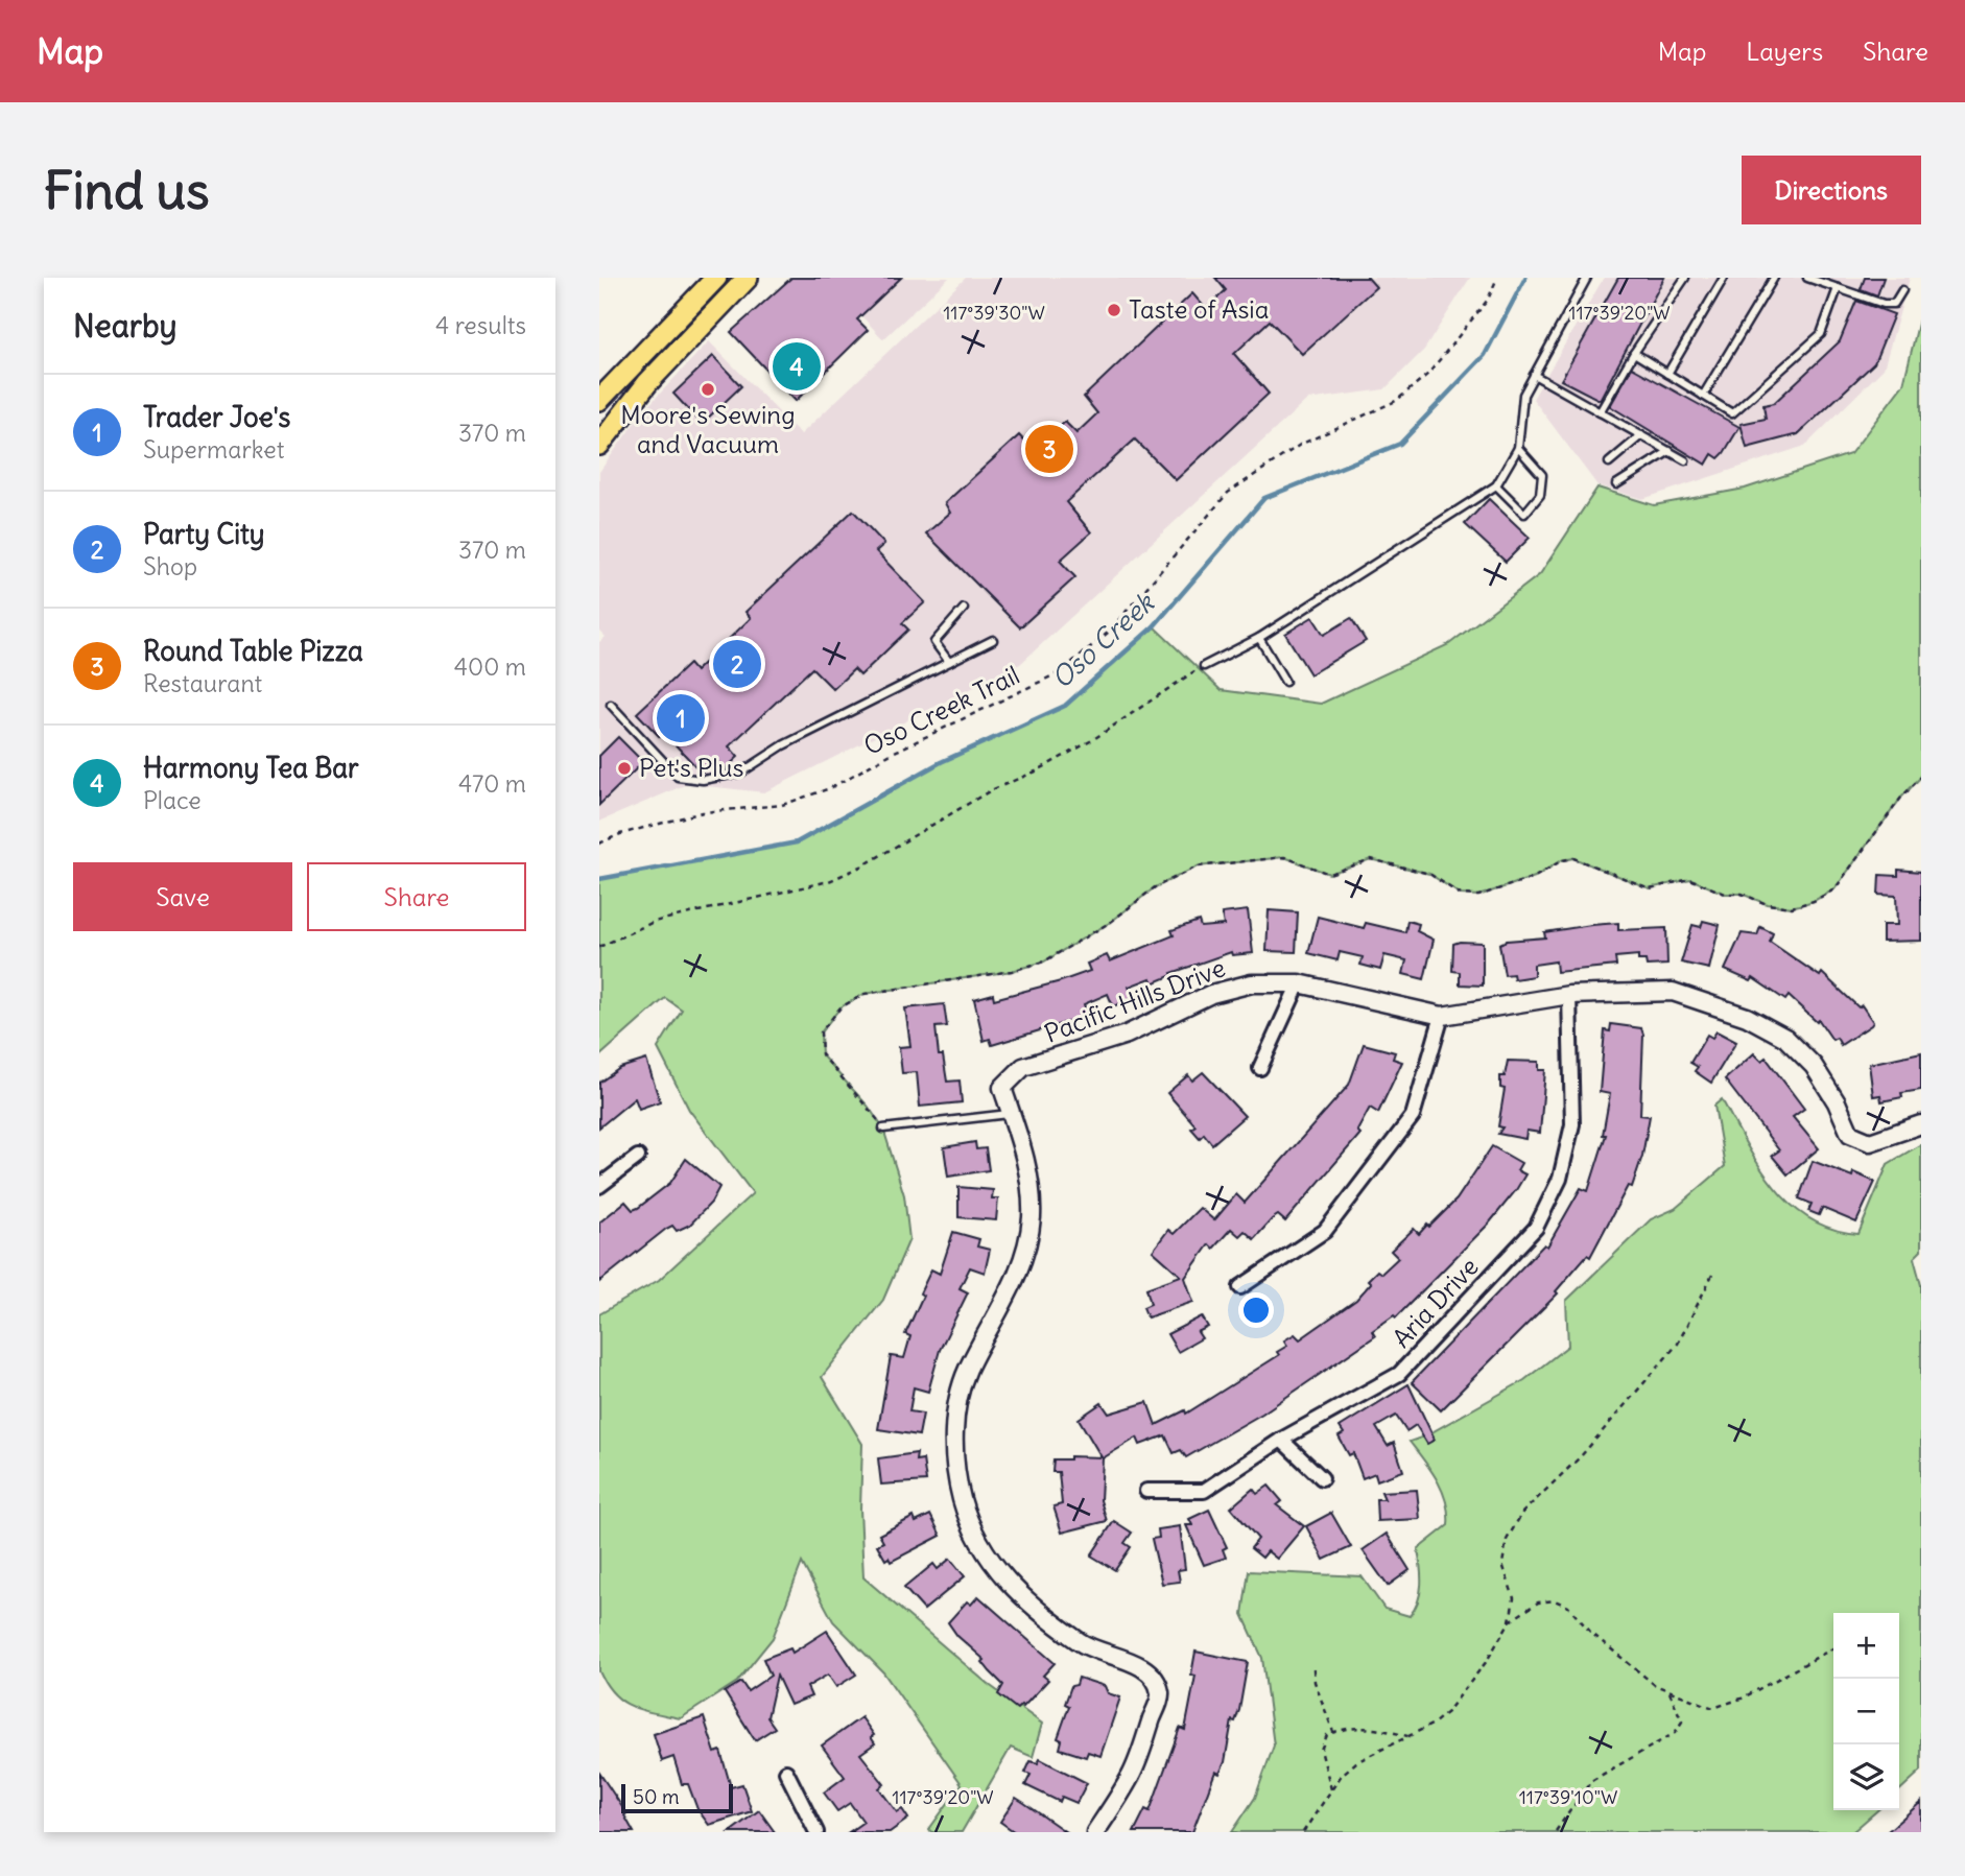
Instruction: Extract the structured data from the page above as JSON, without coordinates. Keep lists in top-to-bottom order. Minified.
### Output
{"streets":{"street":["Pacific Hills Drive","Aria Drive"],"path":["Oso Creek Trail"]},"crossings":[["Pacific Hills Drive","Aria Drive"]],"water":["Oso Creek"],"places":["Taste of Asia","Moore's Sewing and Vacuum","Pet's Plus"],"scale_bar":"50 m","page":{"header":"Map","nav":["Map","Layers","Share"],"buttons":["Directions",["Save","Share"]],"title":"Find us","heading":["Nearby","4 results"],"pins":["4","3","2","1"],"list":[{"mark":"1","name":"Trader Joe's","note":"Supermarket","value":"370 m"},{"mark":"2","name":"Party City","note":"Shop","value":"370 m"},{"mark":"3","name":"Round Table Pizza","note":"Restaurant","value":"400 m"},{"mark":"4","name":"Harmony Tea Bar","note":"Place","value":"470 m"}],"map_buttons":["+","−"],"scale":"50 m"},"coordinates":["117°39'30\"W","117°39'20\"W","117°39'10\"W"]}
